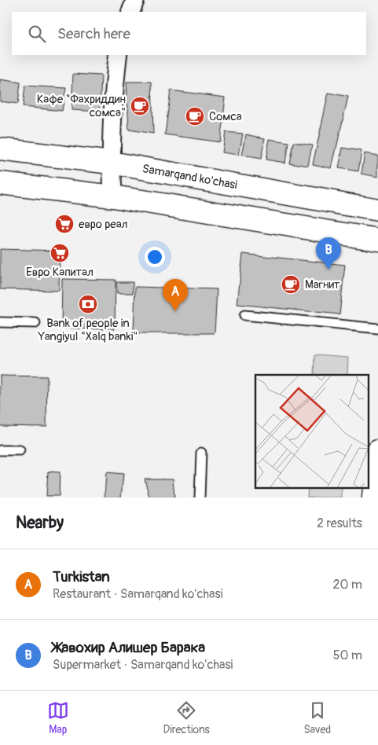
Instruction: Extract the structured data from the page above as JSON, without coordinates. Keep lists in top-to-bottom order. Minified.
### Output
{"streets":{"main road":["Samarqand ko'chasi"]},"places":{"cafe":["Кафе \"Фахриддин сомса\"","Сомса","Магнит"],"supermarket":["евро реал","Евро Капитал"],"bank":["Bank of people in Yangiyul \"Xalq banki\""]},"page":{"search":"Search here","pins":["B","A"],"heading":["Nearby","2 results"],"list":[{"mark":"A","name":"Turkistan","note":"Restaurant · Samarqand ko'chasi","value":"20 m"},{"mark":"B","name":"Жавохир Алишер Барака","note":"Supermarket · Samarqand ko'chasi","value":"50 m"}],"nav":["Map","Directions","Saved"]}}
